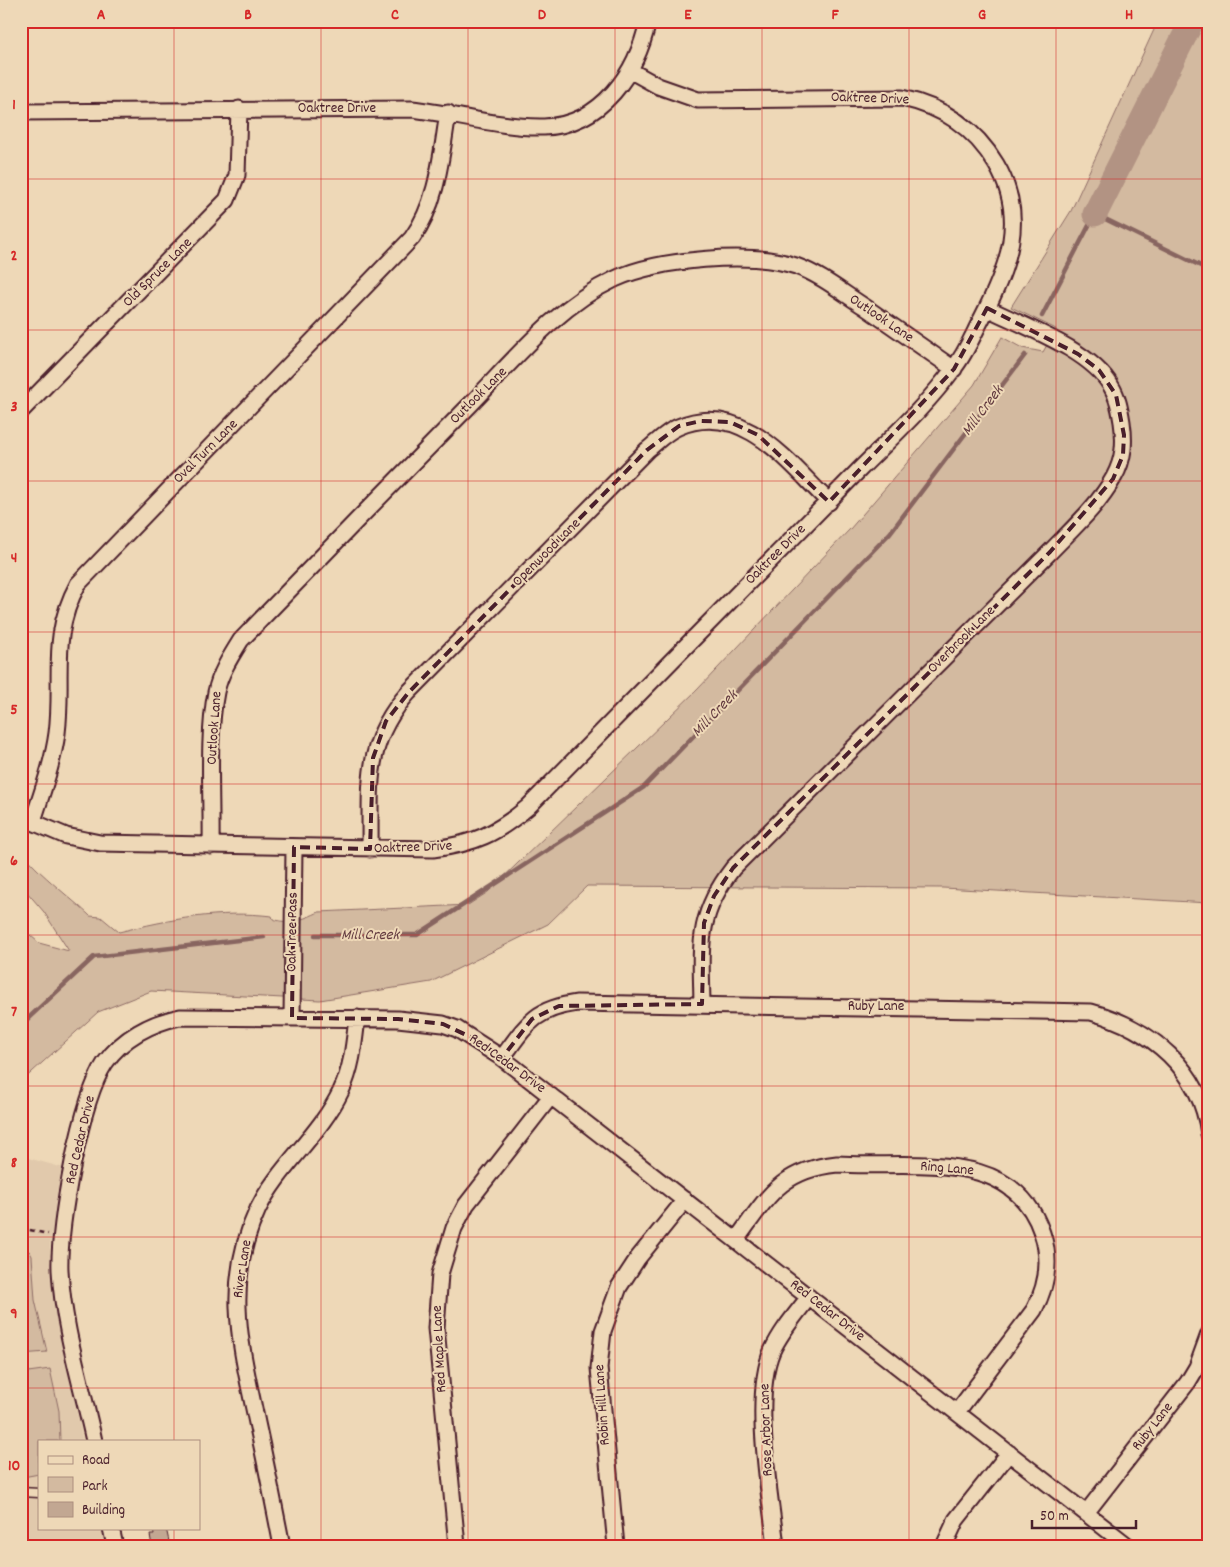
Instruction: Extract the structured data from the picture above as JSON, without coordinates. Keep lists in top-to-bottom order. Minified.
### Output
{"streets":{"street":["Oaktree Drive","Old Spruce Lane","Outlook Lane","Oval Turn Lane","Openwood Lane","Overbrook Lane","Oak Tree Pass","Ruby Lane","Red Cedar Drive","Ring Lane","River Lane","Red Maple Lane","Robin Hill Lane","Rose Arbor Lane"]},"crossings":[["Oaktree Drive","Old Spruce Lane"],["Oaktree Drive","Outlook Lane"],["Oaktree Drive","Oval Turn Lane"],["Oaktree Drive","Openwood Lane"],["Oaktree Drive","Overbrook Lane"],["Oaktree Drive","Oak Tree Pass"],["Overbrook Lane","Ruby Lane"],["Oak Tree Pass","Red Cedar Drive"],["Ruby Lane","Red Cedar Drive"],["Red Cedar Drive","Ring Lane"],["Red Cedar Drive","River Lane"],["Red Cedar Drive","Red Maple Lane"],["Red Cedar Drive","Robin Hill Lane"],["Red Cedar Drive","Rose Arbor Lane"]],"water":["Mill Creek"],"legend":["Road","Park","Building"],"scale_bar":"50 m","grid":{"columns":["A","B","C","D","E","F","G","H"],"rows":["1","2","3","4","5","6","7","8","9","10"]}}
